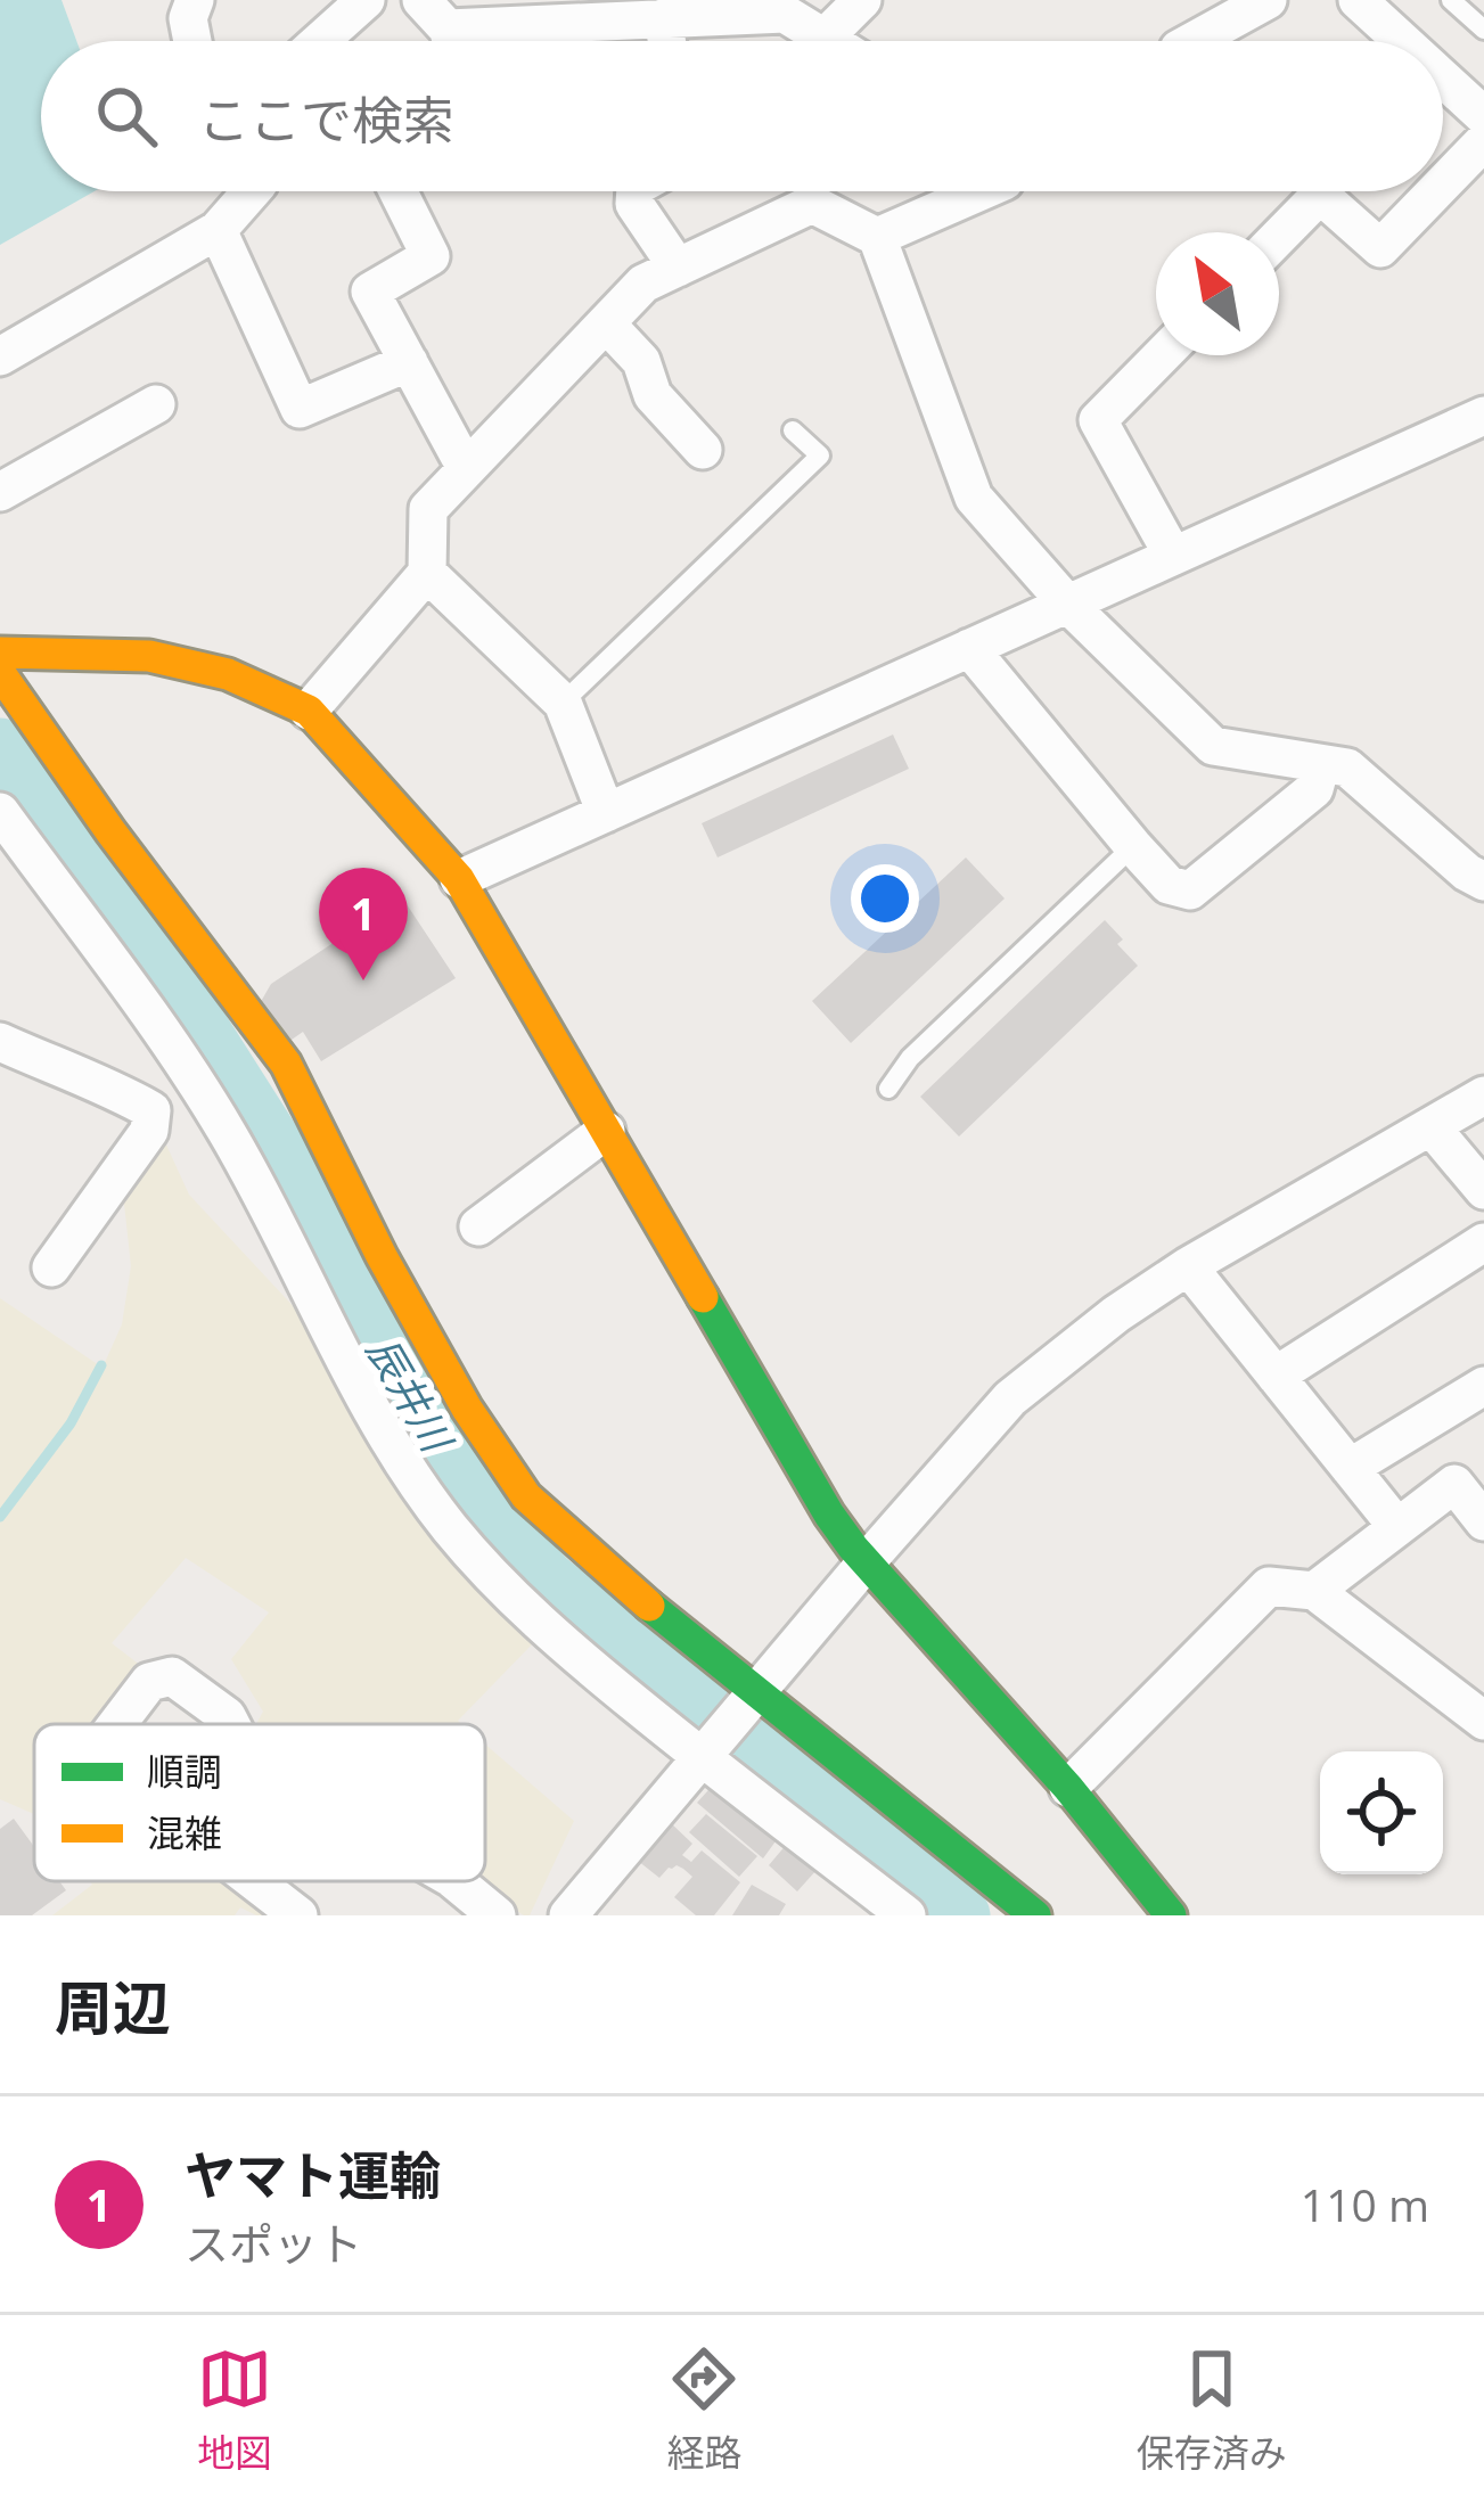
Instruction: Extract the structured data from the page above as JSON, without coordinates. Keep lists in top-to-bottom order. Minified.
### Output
{"water":["辰井川"],"legend":["順調","混雑"],"north":"top left","page":{"search":"ここで検索","pins":"1","heading":"周辺","list":[{"mark":"1","name":"ヤマト運輸","note":"スポット","value":"110 m"}],"nav":["地図","経路","保存済み"]}}
